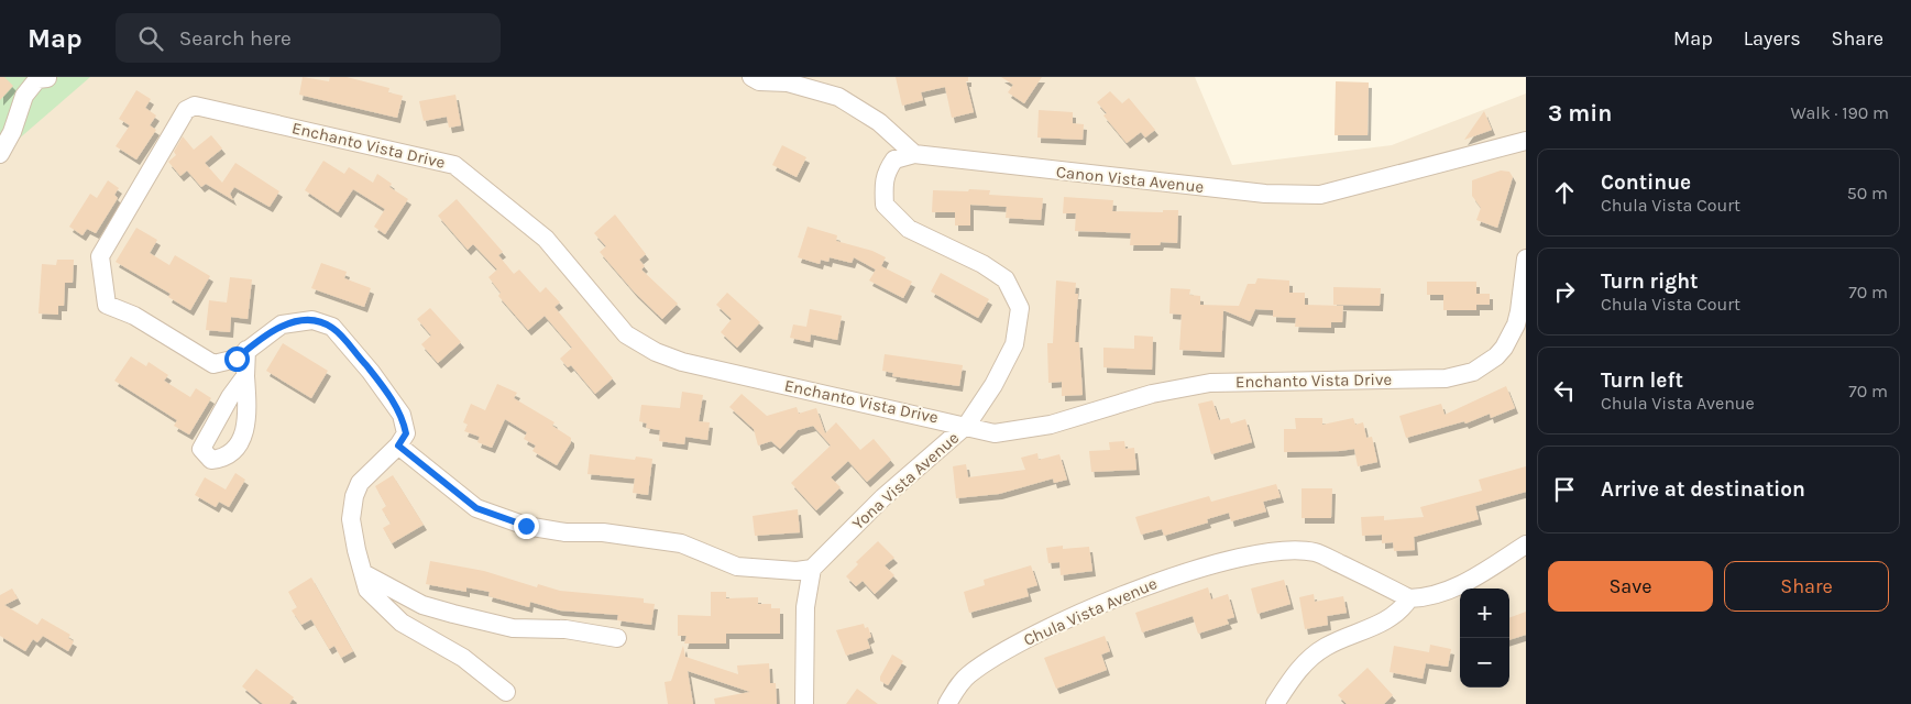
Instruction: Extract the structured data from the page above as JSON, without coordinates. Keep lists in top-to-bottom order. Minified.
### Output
{"streets":{"street":["Enchanto Vista Drive","Canon Vista Avenue","Yona Vista Avenue","Chula Vista Avenue"]},"crossings":[["Enchanto Vista Drive","Yona Vista Avenue"],["Canon Vista Avenue","Yona Vista Avenue"]],"page":{"header":"Map","search":"Search here","nav":["Map","Layers","Share"],"heading":["3 min","Walk · 190 m"],"list":[["Continue","Chula Vista Court","50 m"],["Turn right","Chula Vista Court","70 m"],["Turn left","Chula Vista Avenue","70 m"],"Arrive at destination"],"buttons":["Save","Share"],"map_buttons":["+","−"]}}
